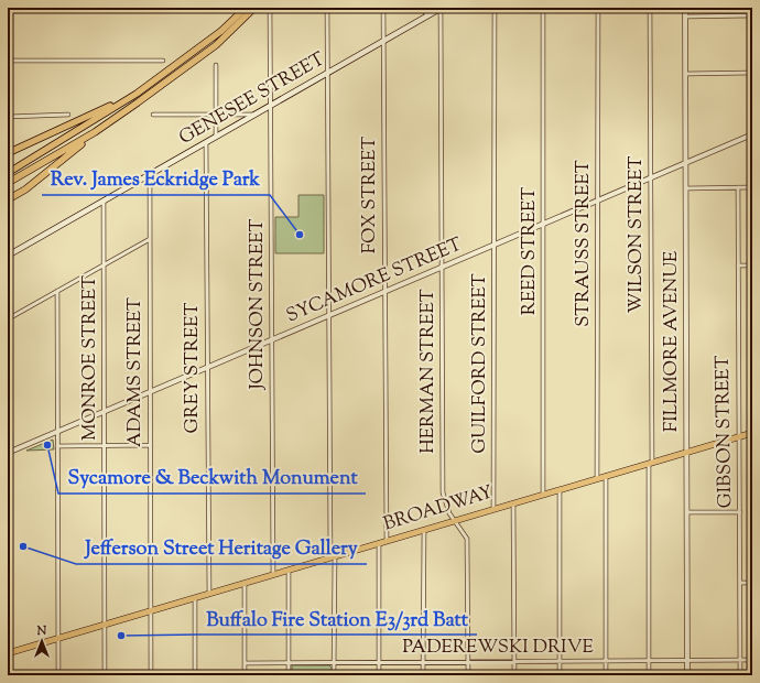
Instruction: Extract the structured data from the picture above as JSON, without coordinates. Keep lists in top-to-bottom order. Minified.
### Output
{"streets":{"main road":["GENESEE STREET","BROADWAY"],"street":["FOX STREET","WILSON STREET","STRAUSS STREET","REED STREET","SYCAMORE STREET","JOHNSON STREET","FILLMORE AVENUE","MONROE STREET","GUILFORD STREET","GREY STREET","HERMAN STREET","ADAMS STREET","GIBSON STREET","PADEREWSKI DRIVE"]},"crossings":[["GENESEE STREET","FOX STREET"],["GENESEE STREET","JOHNSON STREET"],["GENESEE STREET","MONROE STREET"],["GENESEE STREET","GREY STREET"],["GENESEE STREET","HERMAN STREET"],["GENESEE STREET","ADAMS STREET"],["FOX STREET","SYCAMORE STREET"],["FOX STREET","BROADWAY"],["WILSON STREET","SYCAMORE STREET"],["WILSON STREET","BROADWAY"],["WILSON STREET","PADEREWSKI DRIVE"],["STRAUSS STREET","SYCAMORE STREET"],["STRAUSS STREET","BROADWAY"],["REED STREET","SYCAMORE STREET"],["REED STREET","BROADWAY"],["SYCAMORE STREET","JOHNSON STREET"],["SYCAMORE STREET","FILLMORE AVENUE"],["SYCAMORE STREET","MONROE STREET"],["SYCAMORE STREET","GUILFORD STREET"],["SYCAMORE STREET","GREY STREET"],["SYCAMORE STREET","HERMAN STREET"],["SYCAMORE STREET","ADAMS STREET"],["JOHNSON STREET","BROADWAY"],["FILLMORE AVENUE","BROADWAY"],["FILLMORE AVENUE","PADEREWSKI DRIVE"],["MONROE STREET","BROADWAY"],["GUILFORD STREET","BROADWAY"],["GREY STREET","BROADWAY"],["HERMAN STREET","BROADWAY"],["HERMAN STREET","PADEREWSKI DRIVE"],["ADAMS STREET","BROADWAY"],["GIBSON STREET","BROADWAY"],["GIBSON STREET","PADEREWSKI DRIVE"]],"places":["Rev. James Eckridge Park","Sycamore & Beckwith Monument","Jefferson Street Heritage Gallery","Buffalo Fire Station E3/3rd Batt"],"north":"top"}
